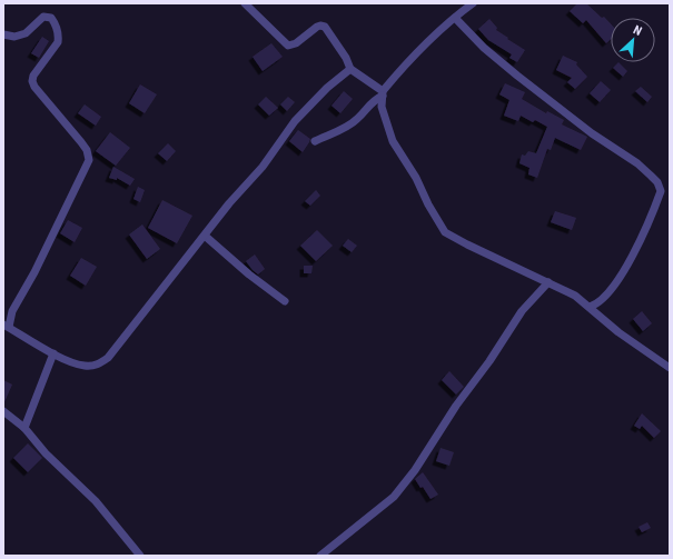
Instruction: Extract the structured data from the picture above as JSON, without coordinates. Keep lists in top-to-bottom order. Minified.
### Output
{"north":"top right"}
